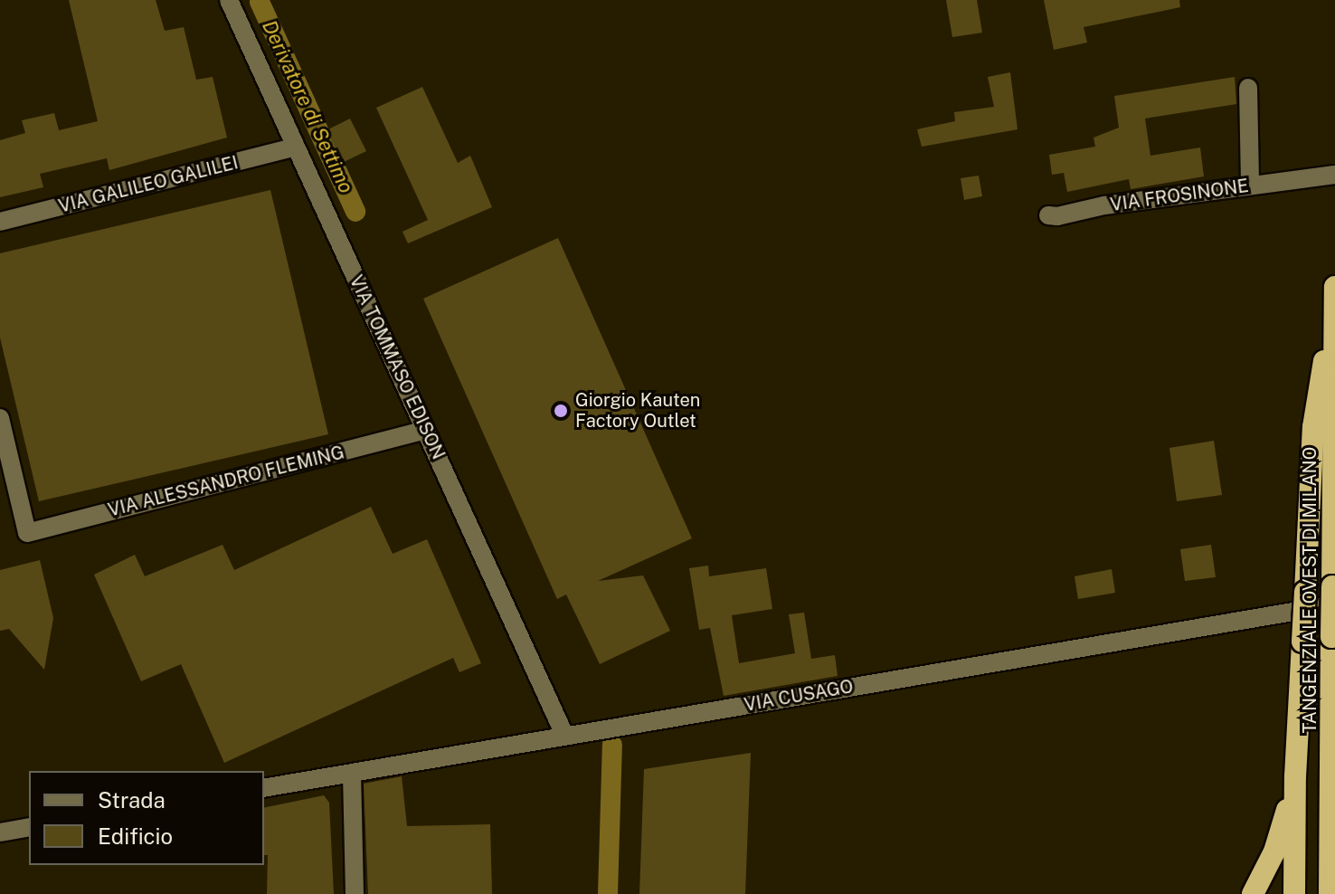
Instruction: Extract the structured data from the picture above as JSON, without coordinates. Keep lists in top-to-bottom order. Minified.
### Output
{"streets":{"highway":["TANGENZIALE OVEST DI MILANO"],"street":["VIA GALILEO GALILEI","VIA FROSINONE","VIA TOMMASO EDISON","VIA ALESSANDRO FLEMING","VIA CUSAGO"]},"crossings":[["VIA GALILEO GALILEI","VIA TOMMASO EDISON"],["VIA TOMMASO EDISON","VIA ALESSANDRO FLEMING"],["VIA TOMMASO EDISON","VIA CUSAGO"],["TANGENZIALE OVEST DI MILANO","VIA CUSAGO"]],"water":["Derivatore di Settimo"],"places":["Giorgio Kauten Factory Outlet"],"legend":["Strada","Edificio"]}
